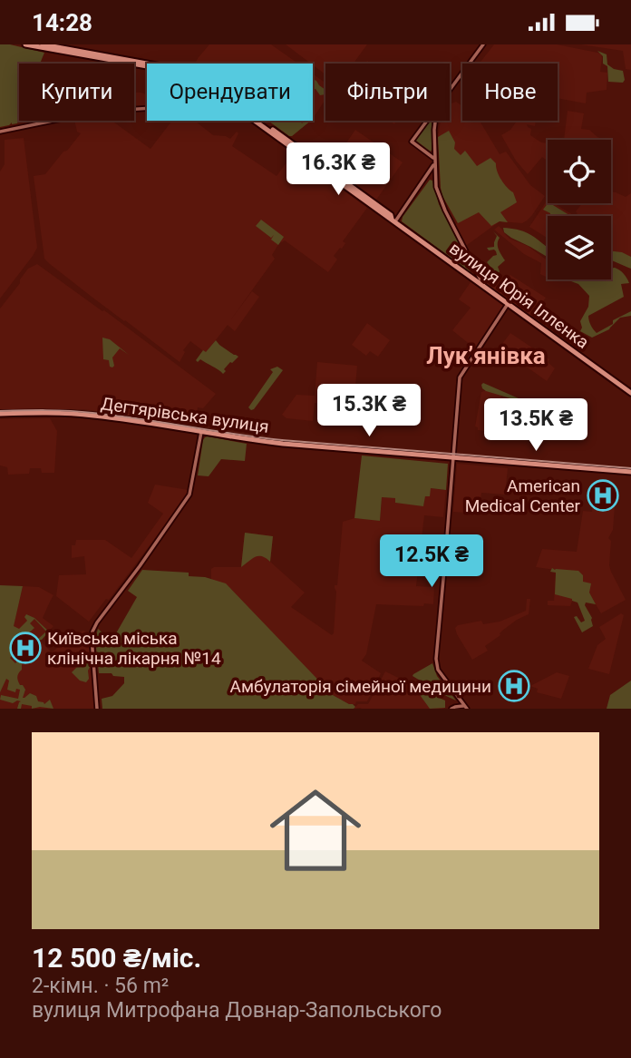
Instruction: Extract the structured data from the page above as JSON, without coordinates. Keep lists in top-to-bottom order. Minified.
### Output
{"streets":{"main road":["вулиця Юрія Іллєнка","Дегтярівська вулиця"]},"districts":["Лукʼянівка"],"places":{"hospital":["American Medical Center","Київська міська клінічна лікарня №14","Амбулаторія сімейної медицини"]},"page":{"status":"14:28","chip":["Купити","Орендувати","Фільтри","Нове"],"price":["16.3K ₴","15.3K ₴","13.5K ₴","12.5K ₴"],"list":[{"name":"12 500 ₴/міс.","note":"2-кімн. · 56 m² · вулиця Митрофана Довнар-Запольського"}]}}
